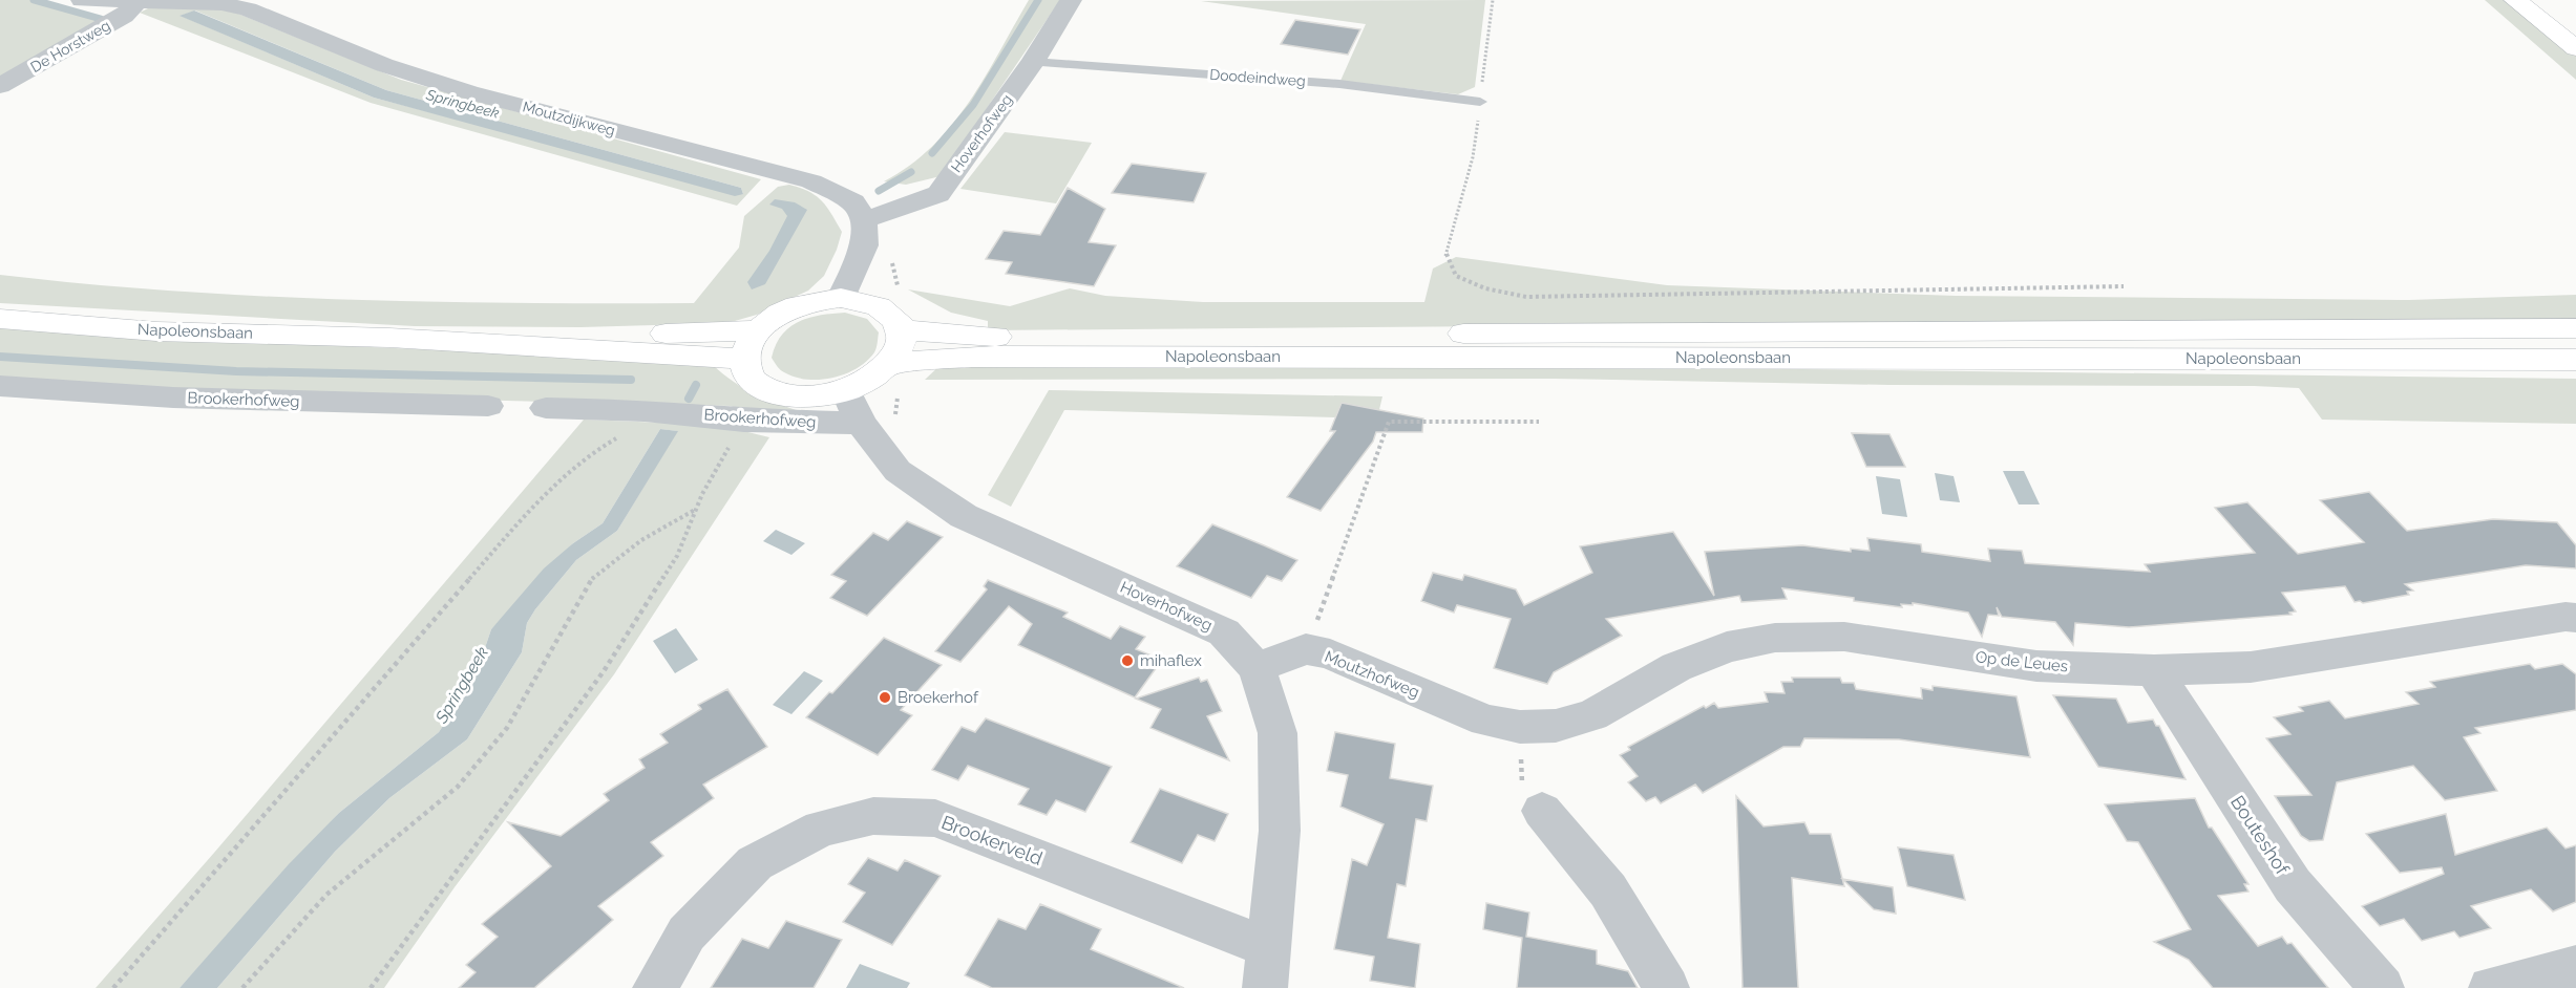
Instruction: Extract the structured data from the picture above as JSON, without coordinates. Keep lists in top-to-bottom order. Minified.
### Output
{"streets":{"main road":["Napoleonsbaan"],"street":["De Horstweg","Moutzdijkweg","Hoverhofweg","Brookerhofweg","Op de Leues","Moutzhofweg","Bouteshof","Brookerveld"],"lane":["Doodeindweg"]},"crossings":[["De Horstweg","Moutzdijkweg"],["Doodeindweg","Hoverhofweg"],["Moutzdijkweg","Hoverhofweg"],["Hoverhofweg","Napoleonsbaan"],["Hoverhofweg","Brookerhofweg"],["Hoverhofweg","Moutzhofweg"],["Hoverhofweg","Brookerveld"],["Op de Leues","Moutzhofweg"],["Op de Leues","Bouteshof"]],"water":["Springbeek"],"places":["mihaflex","Broekerhof"]}
